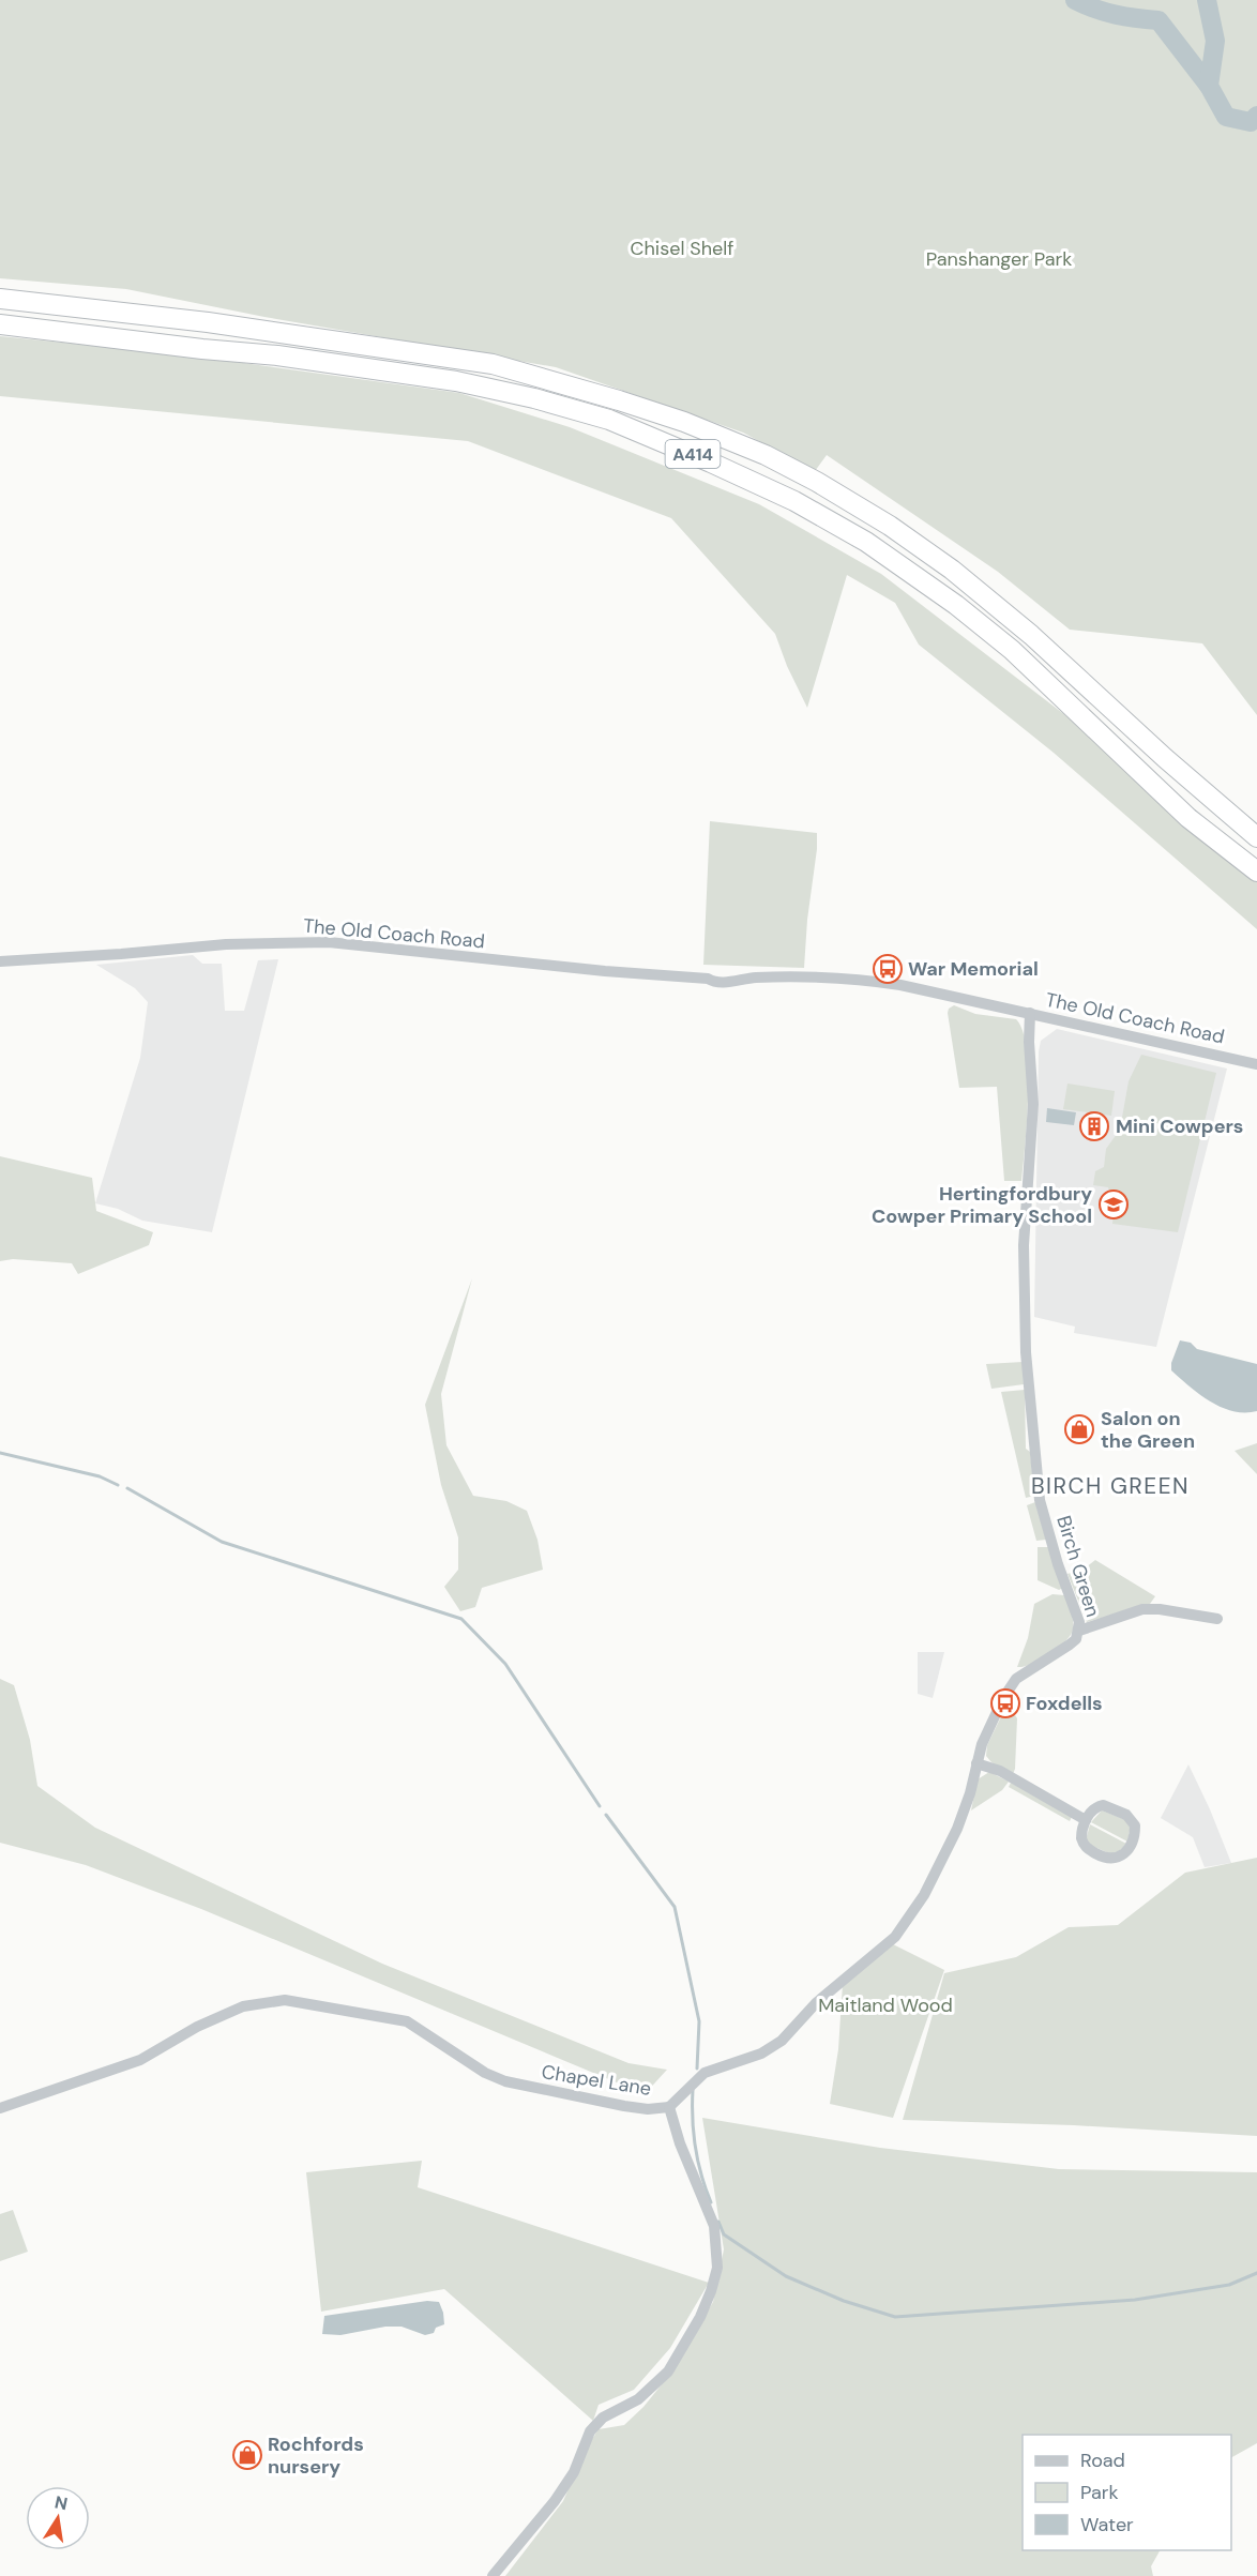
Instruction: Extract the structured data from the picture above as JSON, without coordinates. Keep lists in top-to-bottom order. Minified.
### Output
{"streets":{"highway":["A414"],"street":["The Old Coach Road","Birch Green","Chapel Lane"]},"crossings":[["The Old Coach Road","Birch Green"],["Birch Green","Chapel Lane"]],"districts":["BIRCH GREEN"],"parks":["Chisel Shelf","Panshanger Park","Maitland Wood"],"places":{"bus stop":["War Memorial","Foxdells"],"building":["Mini Cowpers"],"school or university":["Hertingfordbury Cowper Primary School"],"shop":["Salon on the Green","Rochfords nursery"]},"legend":["Road","Park","Water"],"north":"top"}
